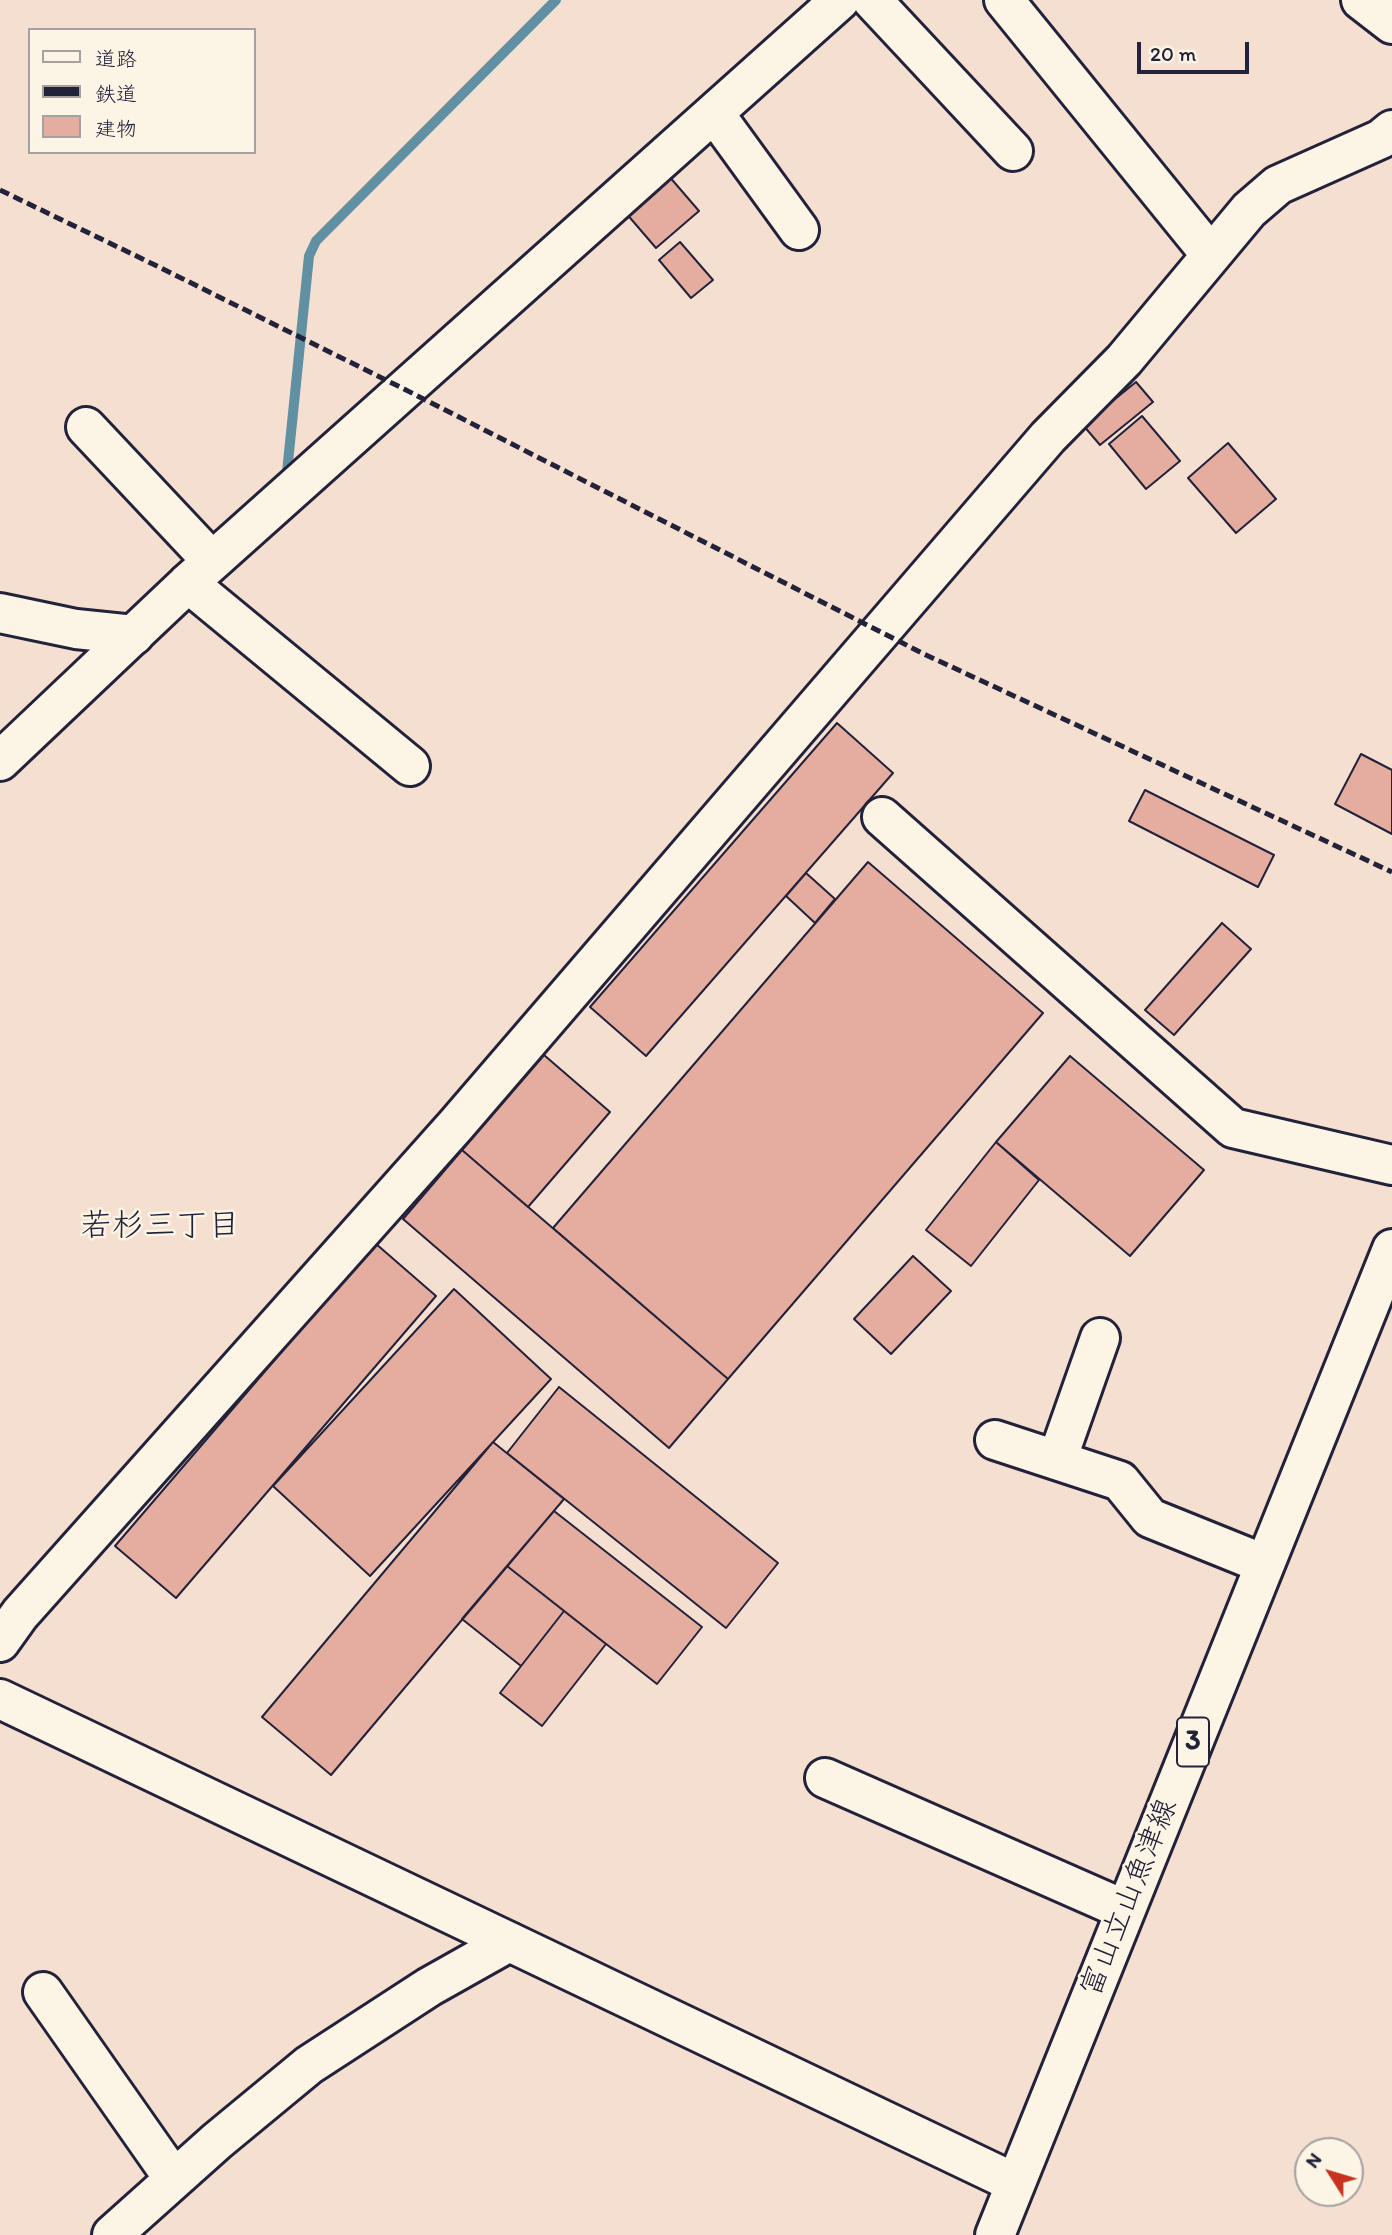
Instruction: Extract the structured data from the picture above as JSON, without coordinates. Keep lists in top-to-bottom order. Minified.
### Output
{"streets":{"street":["3","富山立山魚津線"]},"districts":["若杉三丁目"],"legend":["道路","鉄道","建物"],"scale_bar":"20 m","north":"top left"}
